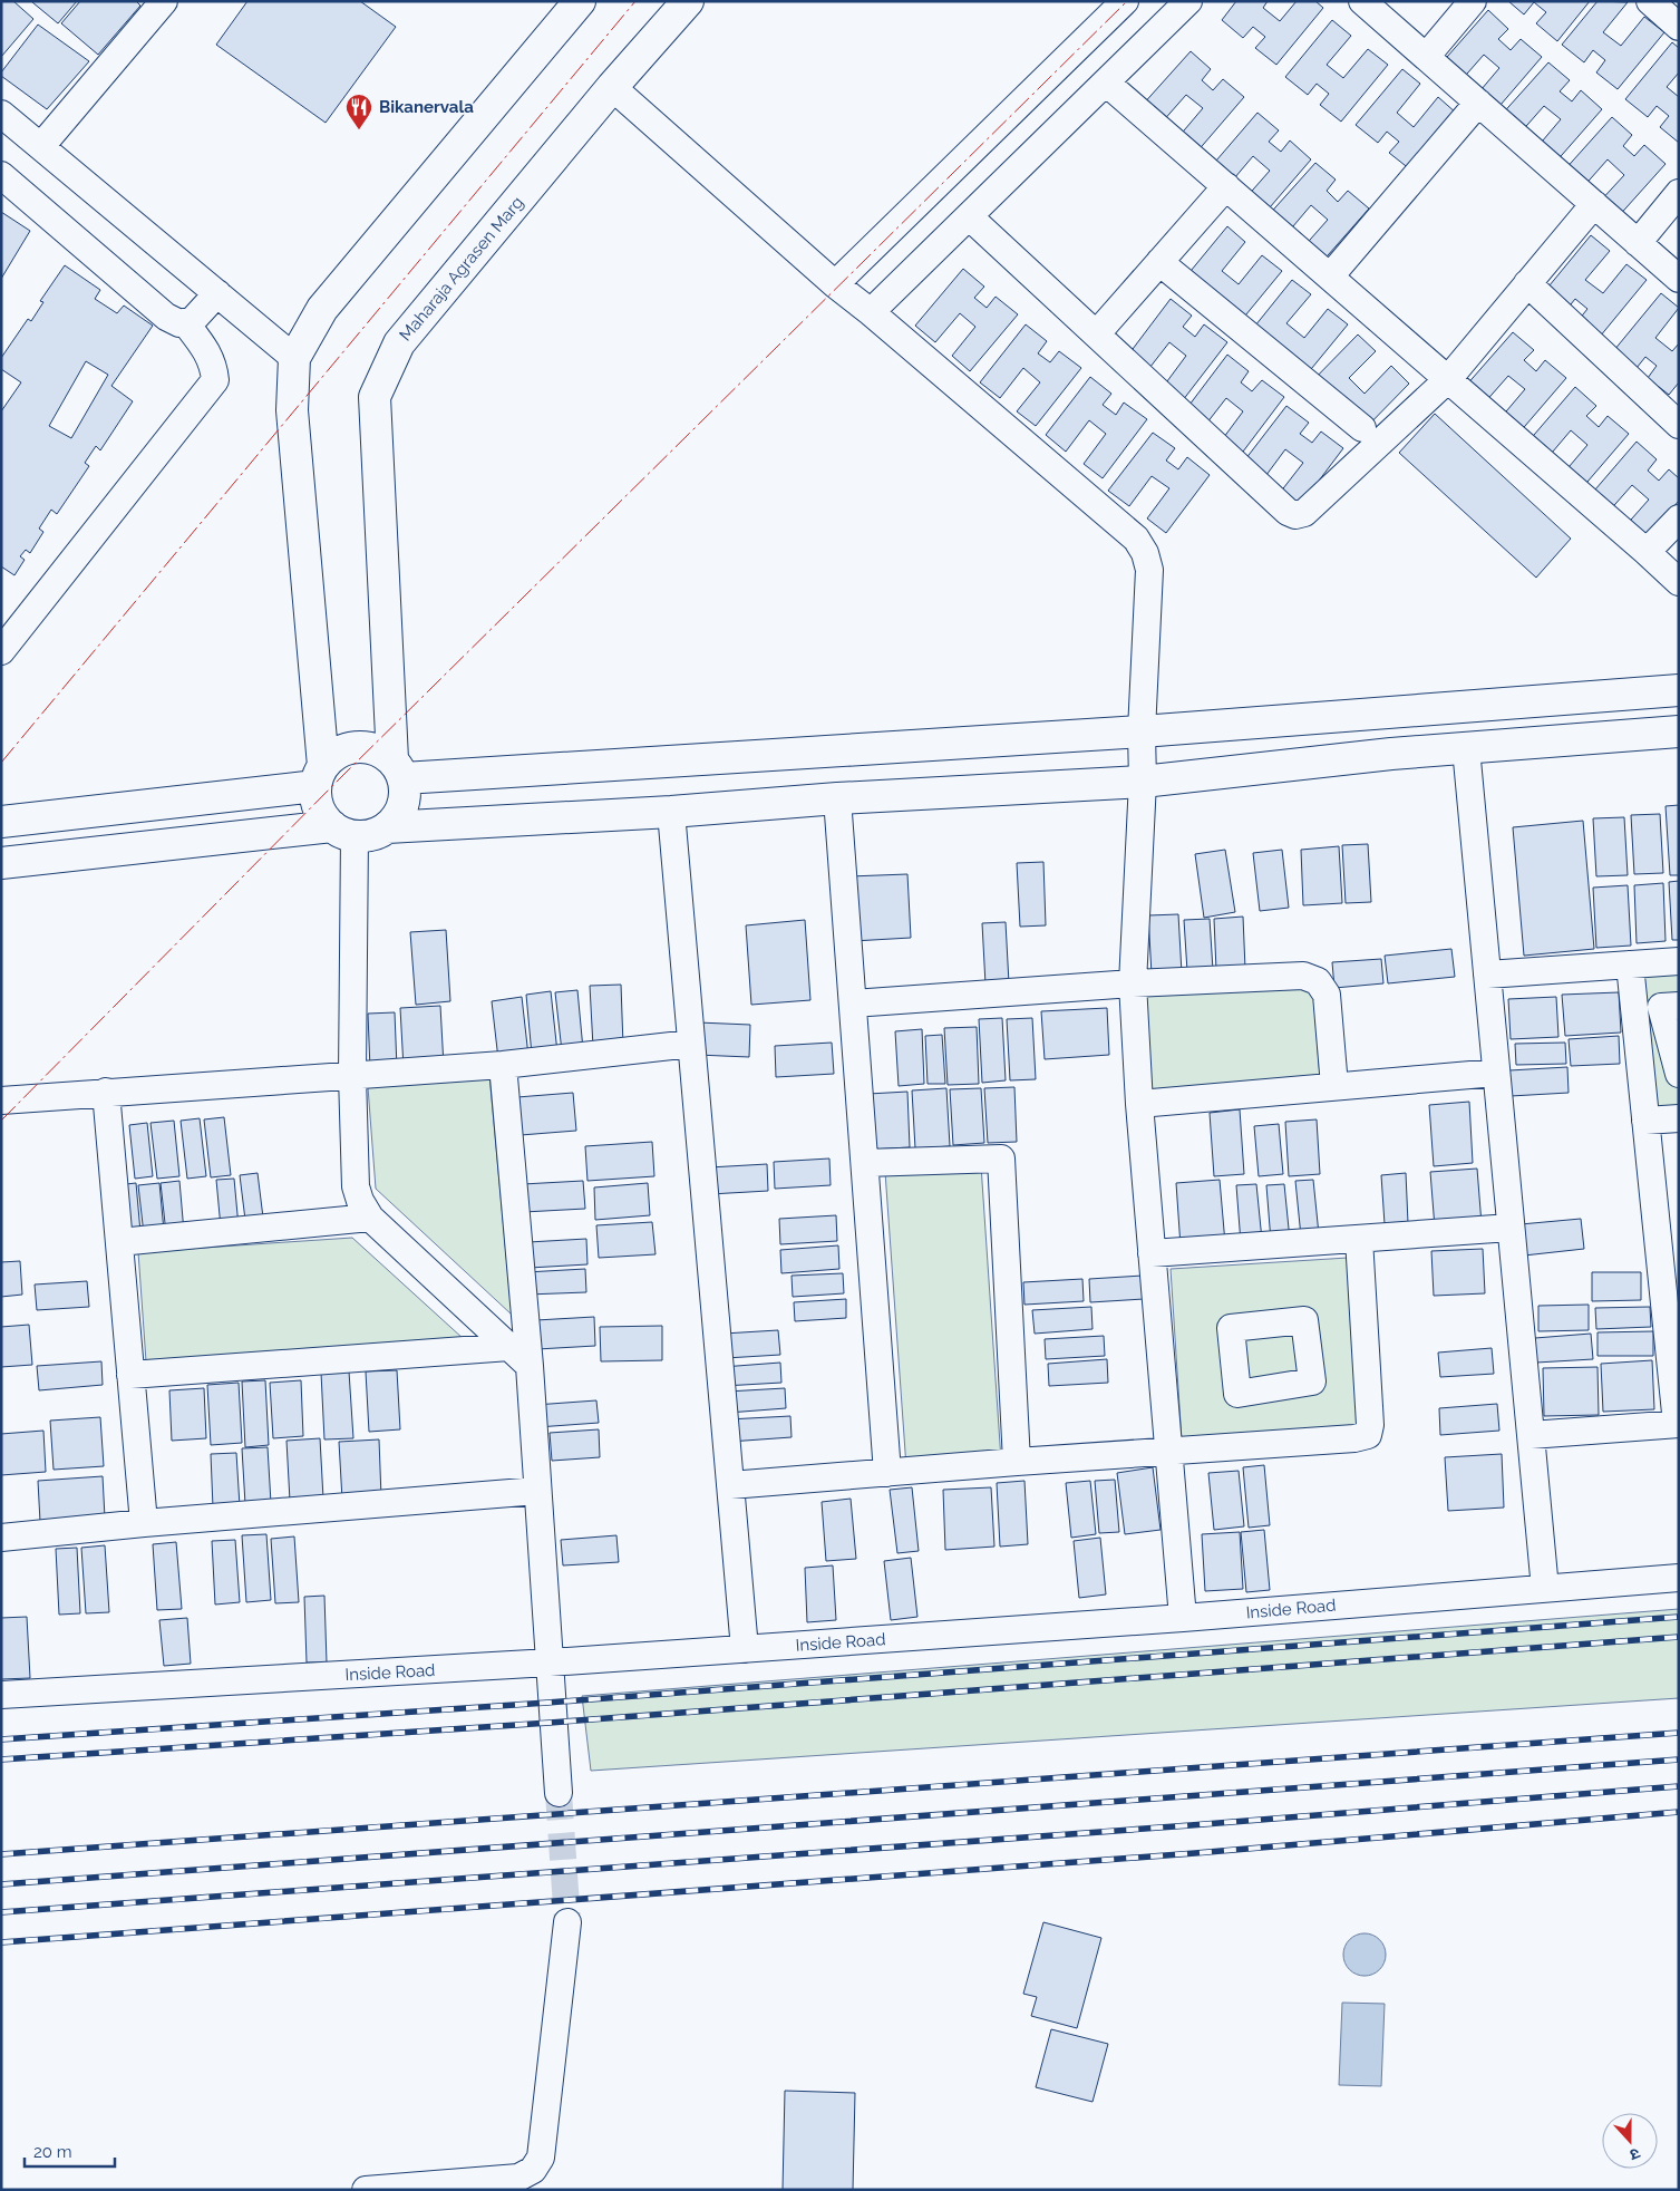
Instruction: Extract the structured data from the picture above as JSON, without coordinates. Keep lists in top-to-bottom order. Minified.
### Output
{"streets":{"street":["Maharaja Agrasen Marg","Inside Road"]},"places":{"restaurant":["Bikanervala"]},"scale_bar":"20 m","north":"bottom"}
